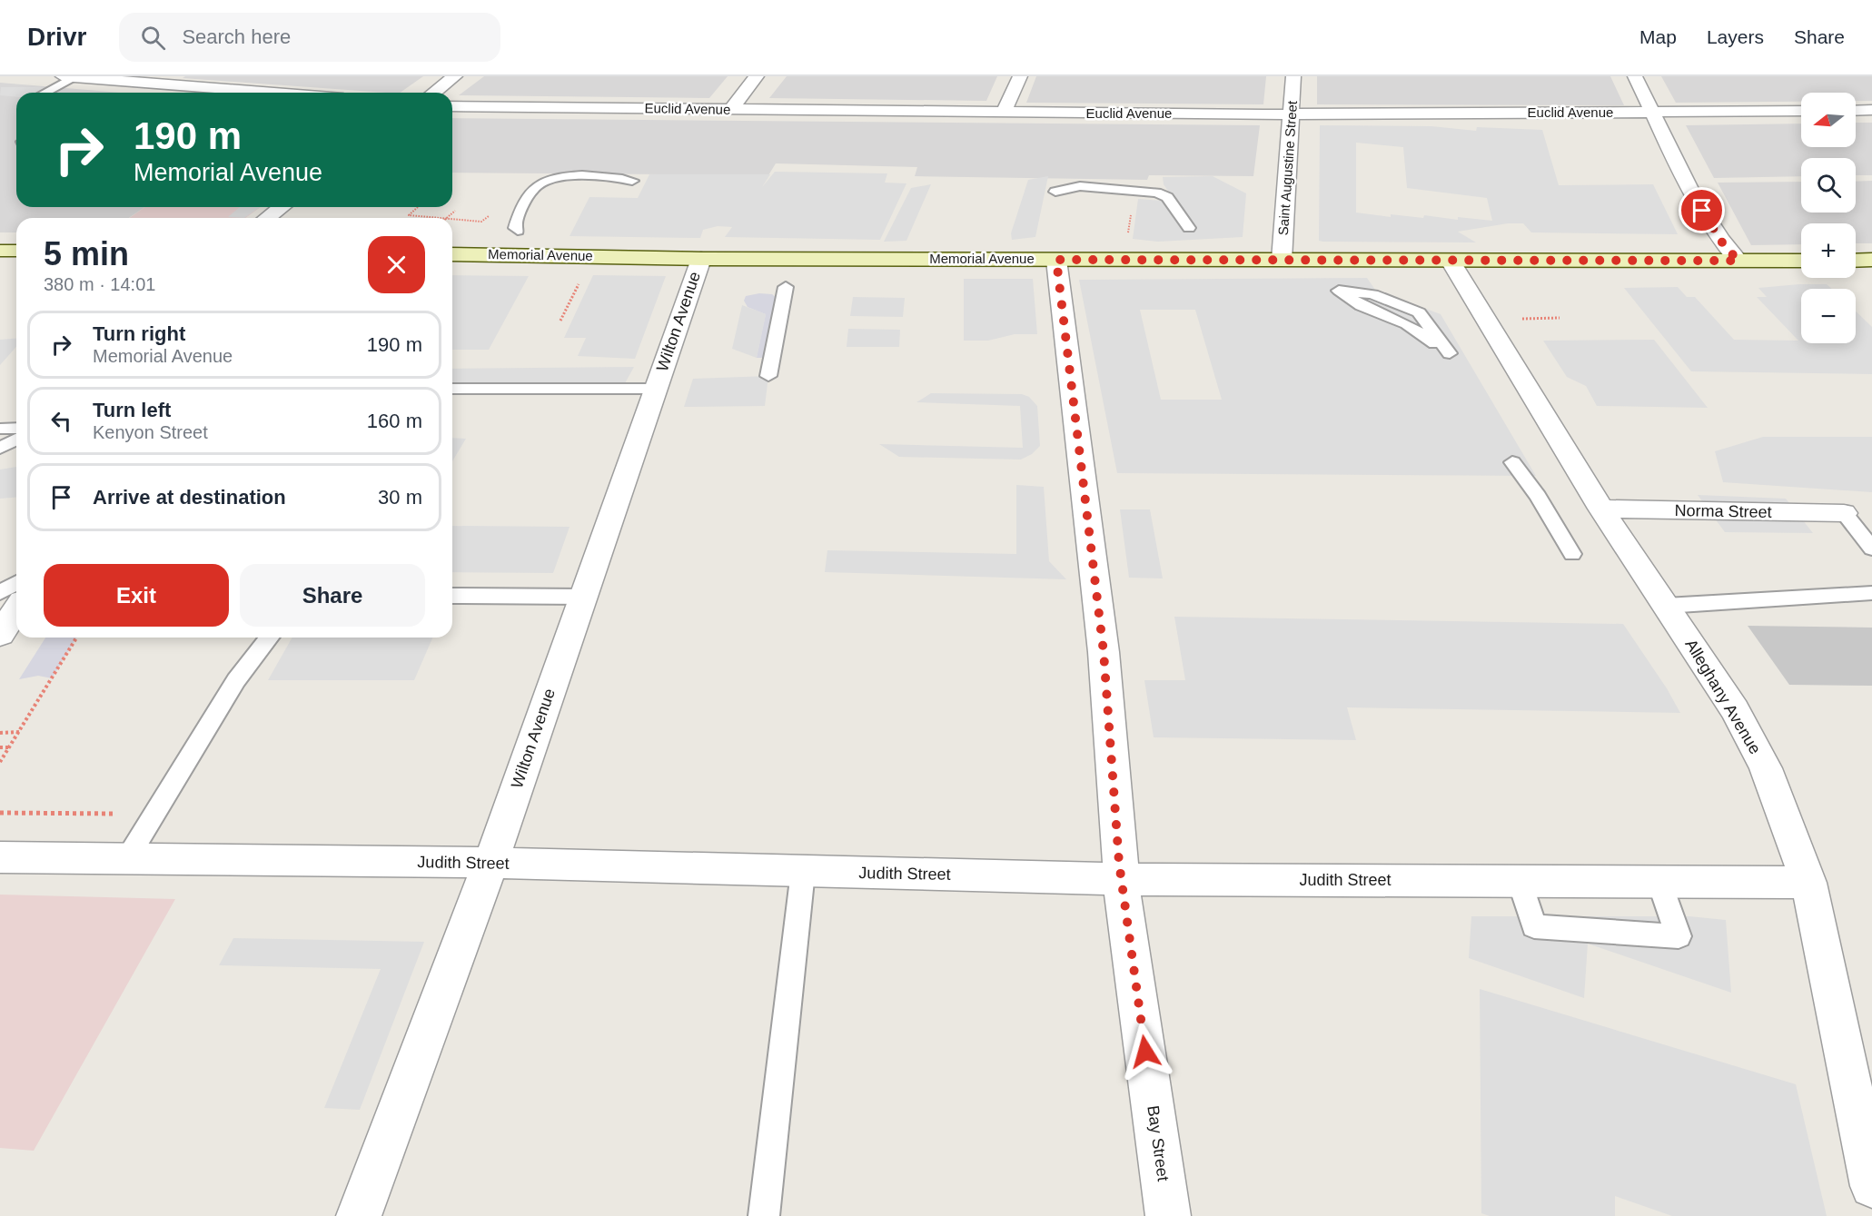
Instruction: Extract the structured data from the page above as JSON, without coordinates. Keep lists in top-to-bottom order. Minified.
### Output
{"streets":{"main road":["Memorial Avenue"],"street":["Euclid Avenue","Saint Augustine Street","Wilton Avenue","Norma Street","Alleghany Avenue","Judith Street","Bay Street"]},"crossings":[["Euclid Avenue","Saint Augustine Street"],["Saint Augustine Street","Memorial Avenue"],["Memorial Avenue","Wilton Avenue"],["Memorial Avenue","Alleghany Avenue"],["Memorial Avenue","Bay Street"],["Wilton Avenue","Judith Street"],["Norma Street","Alleghany Avenue"],["Alleghany Avenue","Judith Street"],["Judith Street","Bay Street"]],"north":"left","page":{"header":"Drivr","search":"Search here","nav":["Map","Layers","Share"],"map_buttons":["+","−"],"turn":["190 m","Memorial Avenue"],"heading":["5 min","380 m · 14:01"],"list":[{"name":"Turn right","note":"Memorial Avenue","value":"190 m"},{"name":"Turn left","note":"Kenyon Street","value":"160 m"},{"name":"Arrive at destination","value":"30 m"}],"buttons":["Exit","Share"]}}
